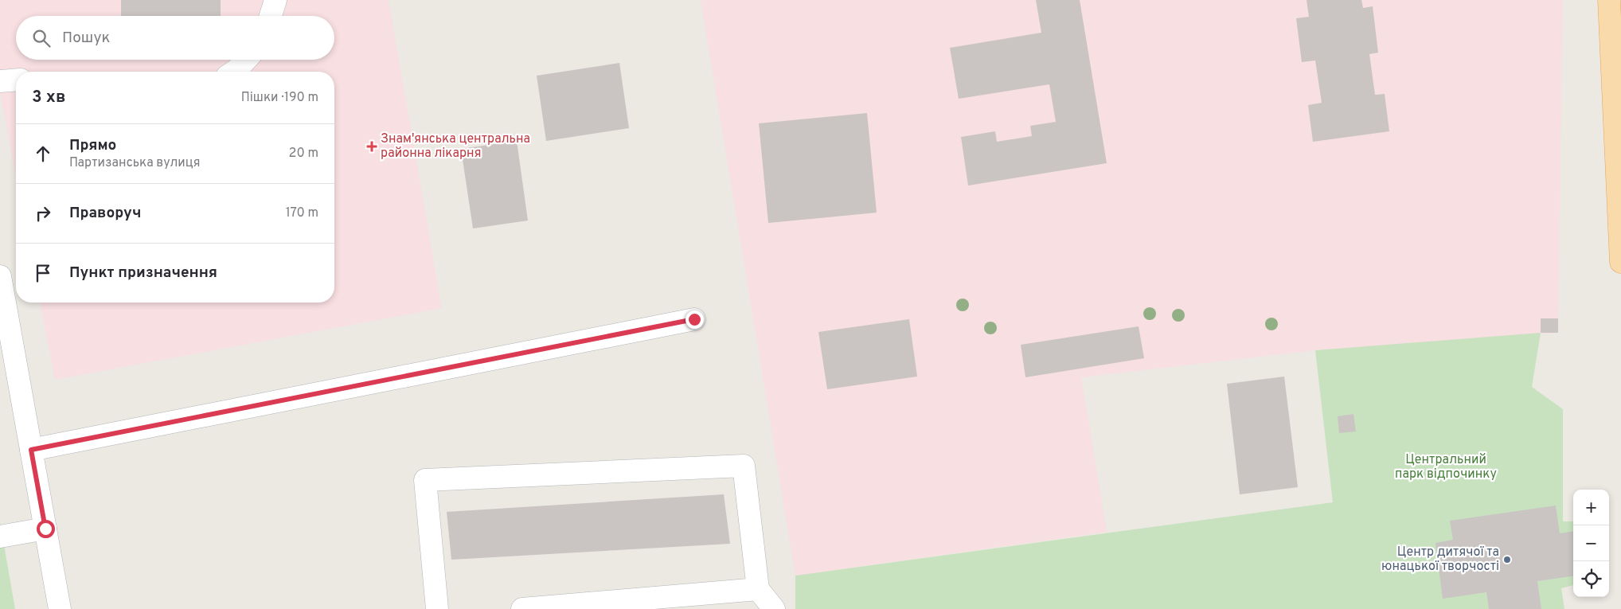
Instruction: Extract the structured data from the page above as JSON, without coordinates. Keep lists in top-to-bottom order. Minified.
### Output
{"parks":["Центральний парк відпочинку"],"places":{"health":["Знам'янська центральна районна лікарня"],"other":["Центр дитячої та юнацької творчості"]},"page":{"search":"Пошук","heading":["3 хв","Пішки · 190 m"],"list":[["Прямо","Партизанська вулиця","20 m"],["Праворуч","170 m"],"Пункт призначення"],"map_buttons":["+","−"]}}
